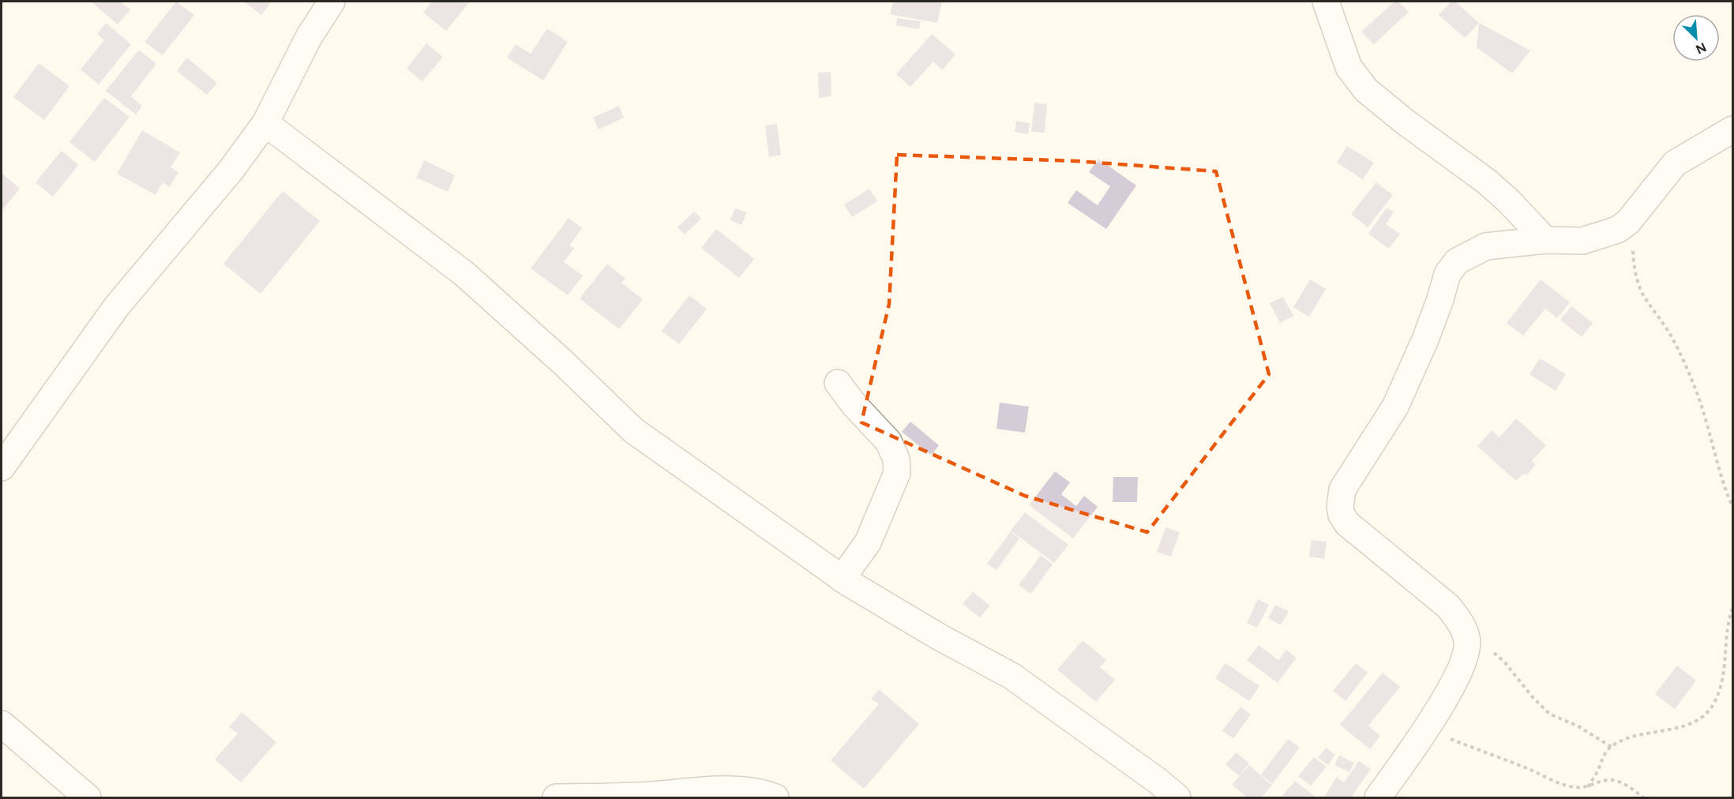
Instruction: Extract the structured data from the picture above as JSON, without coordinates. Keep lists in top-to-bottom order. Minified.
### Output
{"north":"bottom right"}
